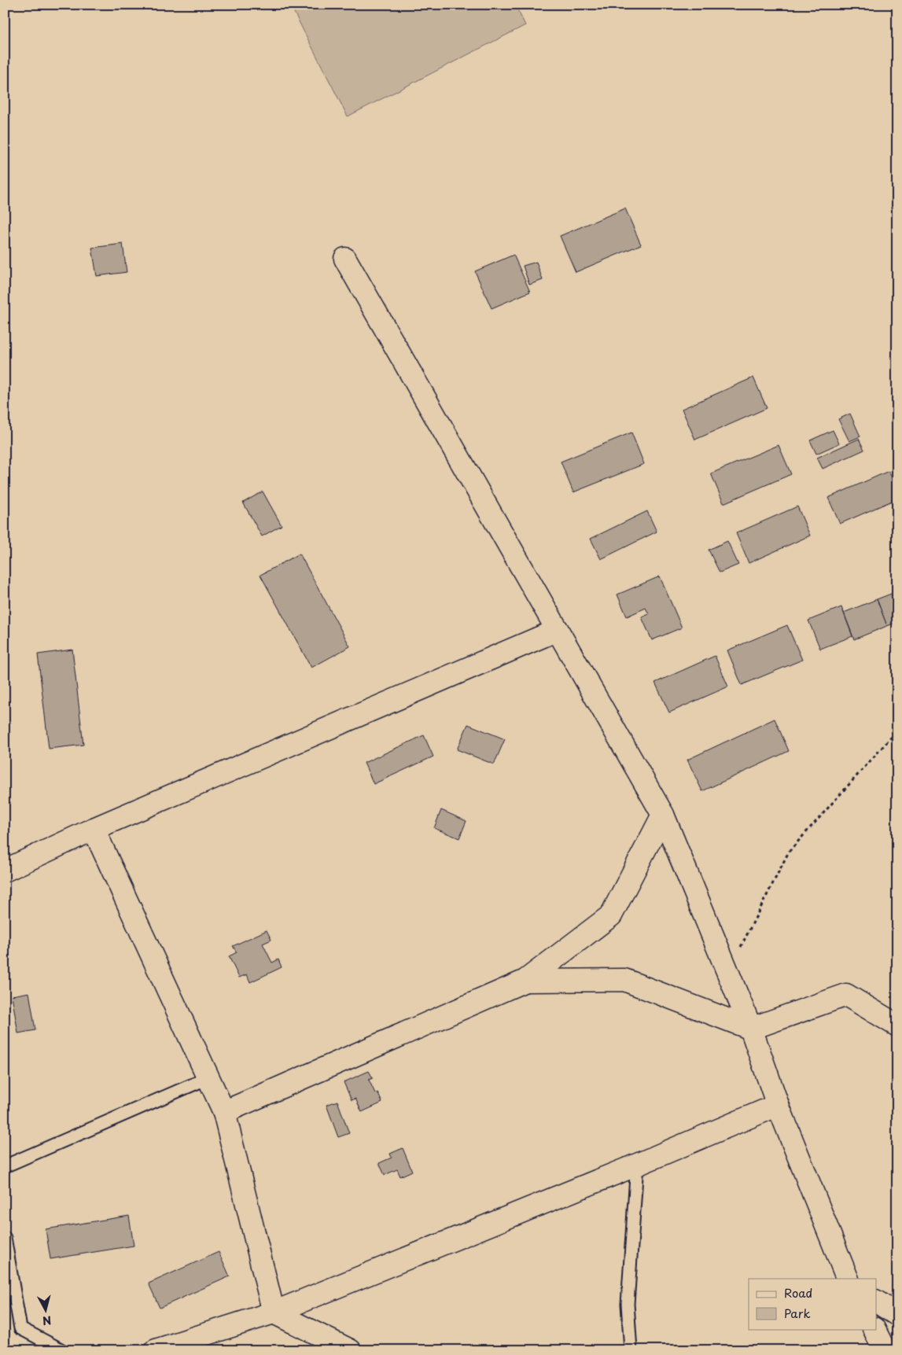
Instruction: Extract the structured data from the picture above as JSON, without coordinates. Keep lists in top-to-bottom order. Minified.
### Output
{"legend":["Road","Park"],"north":"bottom"}
